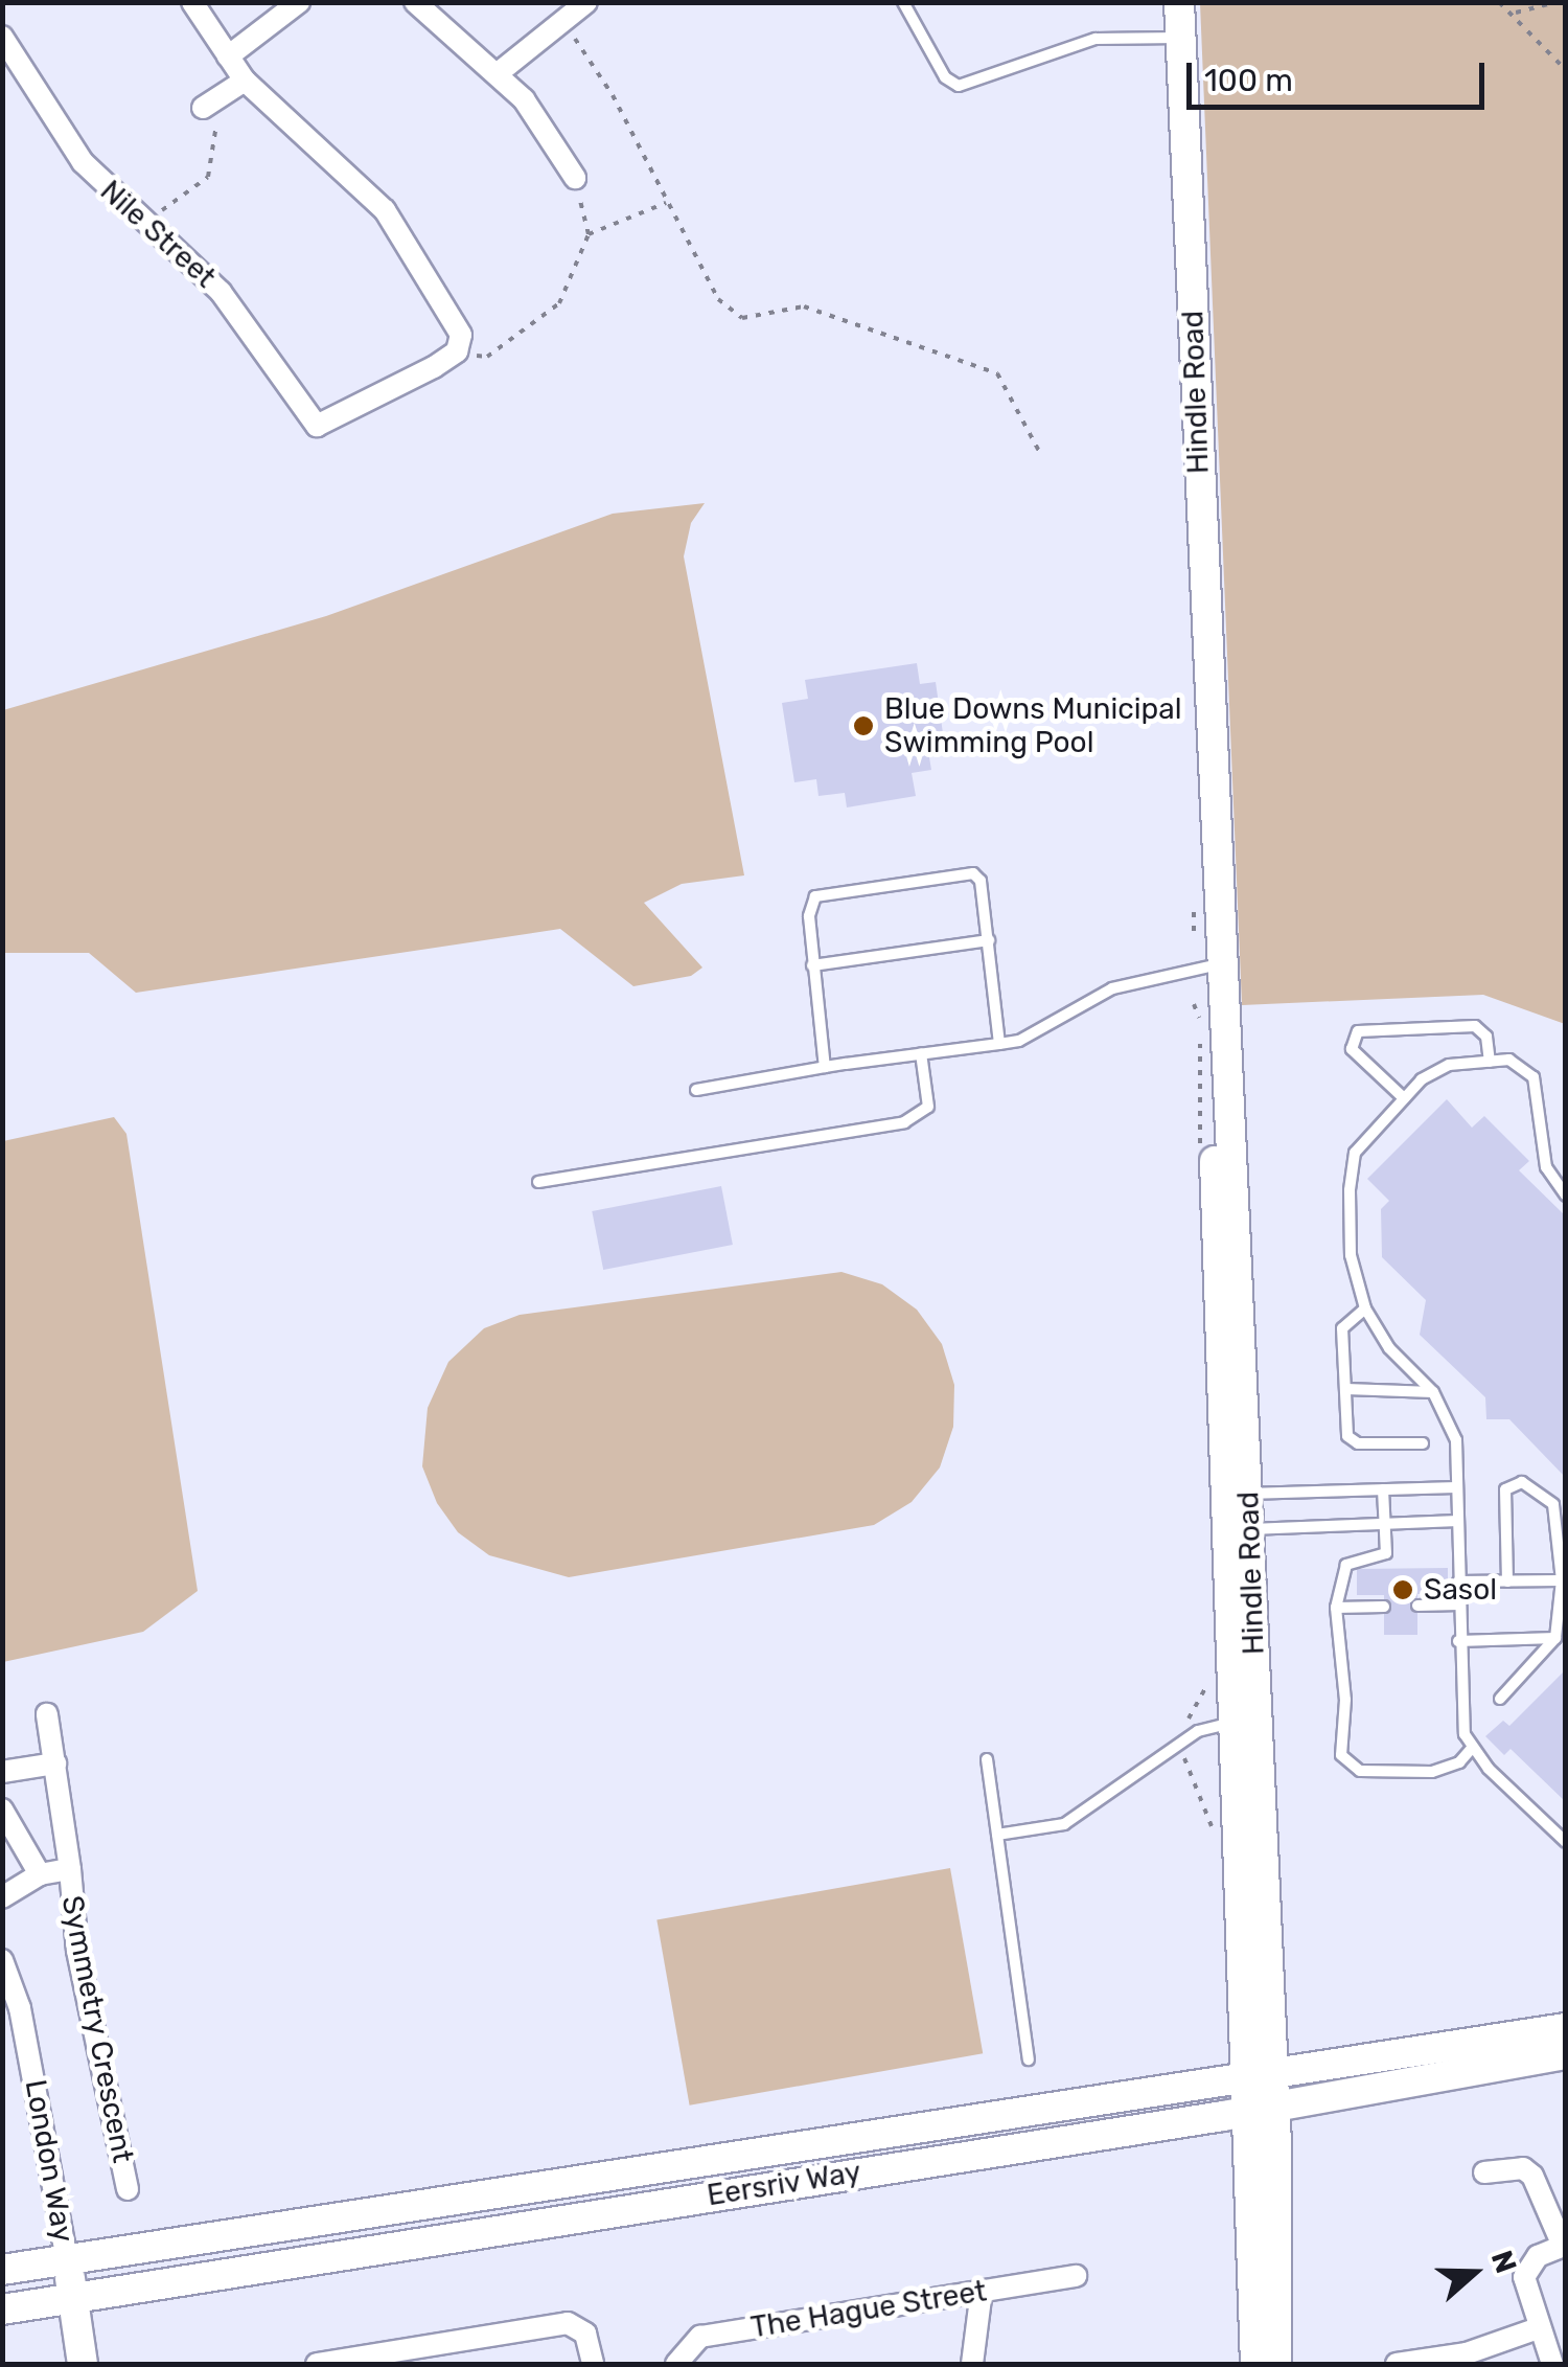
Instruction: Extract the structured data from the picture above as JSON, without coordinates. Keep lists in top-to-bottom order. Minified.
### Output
{"streets":{"main road":["Hindle Road","London Way","Eersriv Way"],"street":["Nile Street","Symmetry Crescent","The Hague Street"]},"crossings":[["Hindle Road","Eersriv Way"],["London Way","Eersriv Way"]],"places":["Blue Downs Municipal Swimming Pool","Sasol"],"scale_bar":"100 m","north":"right"}
